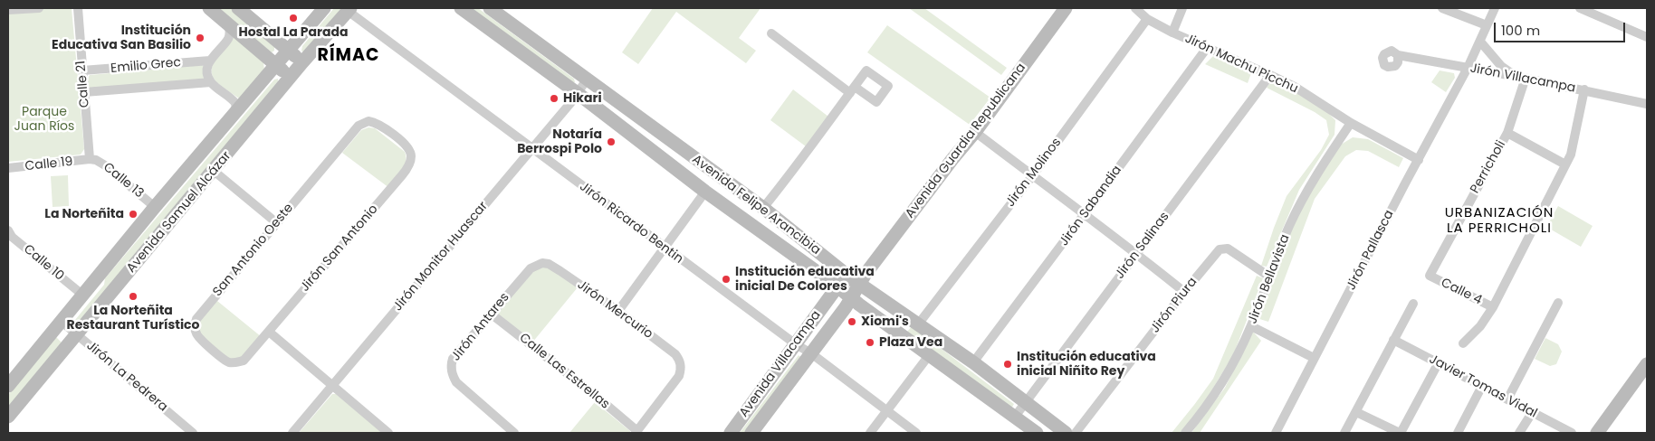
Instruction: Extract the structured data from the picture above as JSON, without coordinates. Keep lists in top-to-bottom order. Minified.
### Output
{"streets":{"main road":["Avenida Guardia Republicana","Avenida Felipe Arancibia","Avenida Samuel Alcázar","Avenida Villacampa"],"street":["Jirón Machu Picchu","Emilio Grec","Jirón Villacampa","Calle 21","Calle 19","Perricholi","Jirón Molinos","Calle 13","Jirón Sabandia","Jirón Ricardo Bentin","Jirón Salinas","Jirón San Antonio","San Antonio Oeste","Jirón Pallasca","Jirón Monitor Huascar","Calle 10","Jirón Bellavista","Calle 4","Jirón Piura","Jirón Mercurio","Jirón Antares","Calle Las Estrellas","Jirón La Pedrera","Javier Tomas Vidal"]},"crossings":[["Jirón Machu Picchu","Jirón Molinos"],["Jirón Machu Picchu","Jirón Sabandia"],["Jirón Machu Picchu","Jirón Salinas"],["Jirón Machu Picchu","Jirón Pallasca"],["Jirón Machu Picchu","Jirón Bellavista"],["Emilio Grec","Calle 21"],["Jirón Villacampa","Perricholi"],["Jirón Villacampa","Jirón Pallasca"],["Calle 21","Calle 19"],["Calle 21","Calle 13"],["Avenida Guardia Republicana","Avenida Felipe Arancibia"],["Avenida Guardia Republicana","Avenida Villacampa"],["Calle 19","Calle 13"],["Perricholi","Calle 4"],["Jirón Molinos","Avenida Felipe Arancibia"],["Calle 13","Avenida Samuel Alcázar"],["Avenida Felipe Arancibia","Jirón Sabandia"],["Avenida Felipe Arancibia","Jirón Salinas"],["Avenida Felipe Arancibia","Jirón Monitor Huascar"],["Avenida Felipe Arancibia","Avenida Villacampa"],["Avenida Samuel Alcázar","Jirón Ricardo Bentin"],["Avenida Samuel Alcázar","Calle 10"],["Avenida Samuel Alcázar","Jirón La Pedrera"],["Jirón Ricardo Bentin","Jirón Monitor Huascar"],["Jirón Ricardo Bentin","Avenida Villacampa"],["Jirón San Antonio","San Antonio Oeste"],["Jirón Bellavista","Jirón Piura"],["Jirón Mercurio","Jirón Antares"],["Jirón Mercurio","Calle Las Estrellas"],["Jirón Antares","Calle Las Estrellas"]],"districts":["RÍMAC","URBANIZACIÓN LA PERRICHOLI"],"parks":["Parque Juan Ríos"],"places":["Hostal La Parada","Institución Educativa San Basilio","Hikari","Notaría Berrospi Polo","La Norteñita","Institución educativa inicial De Colores","La Norteñita Restaurant Turístico","Xiomi's","Plaza Vea","Institución educativa inicial Niñito Rey"],"scale_bar":"100 m"}
